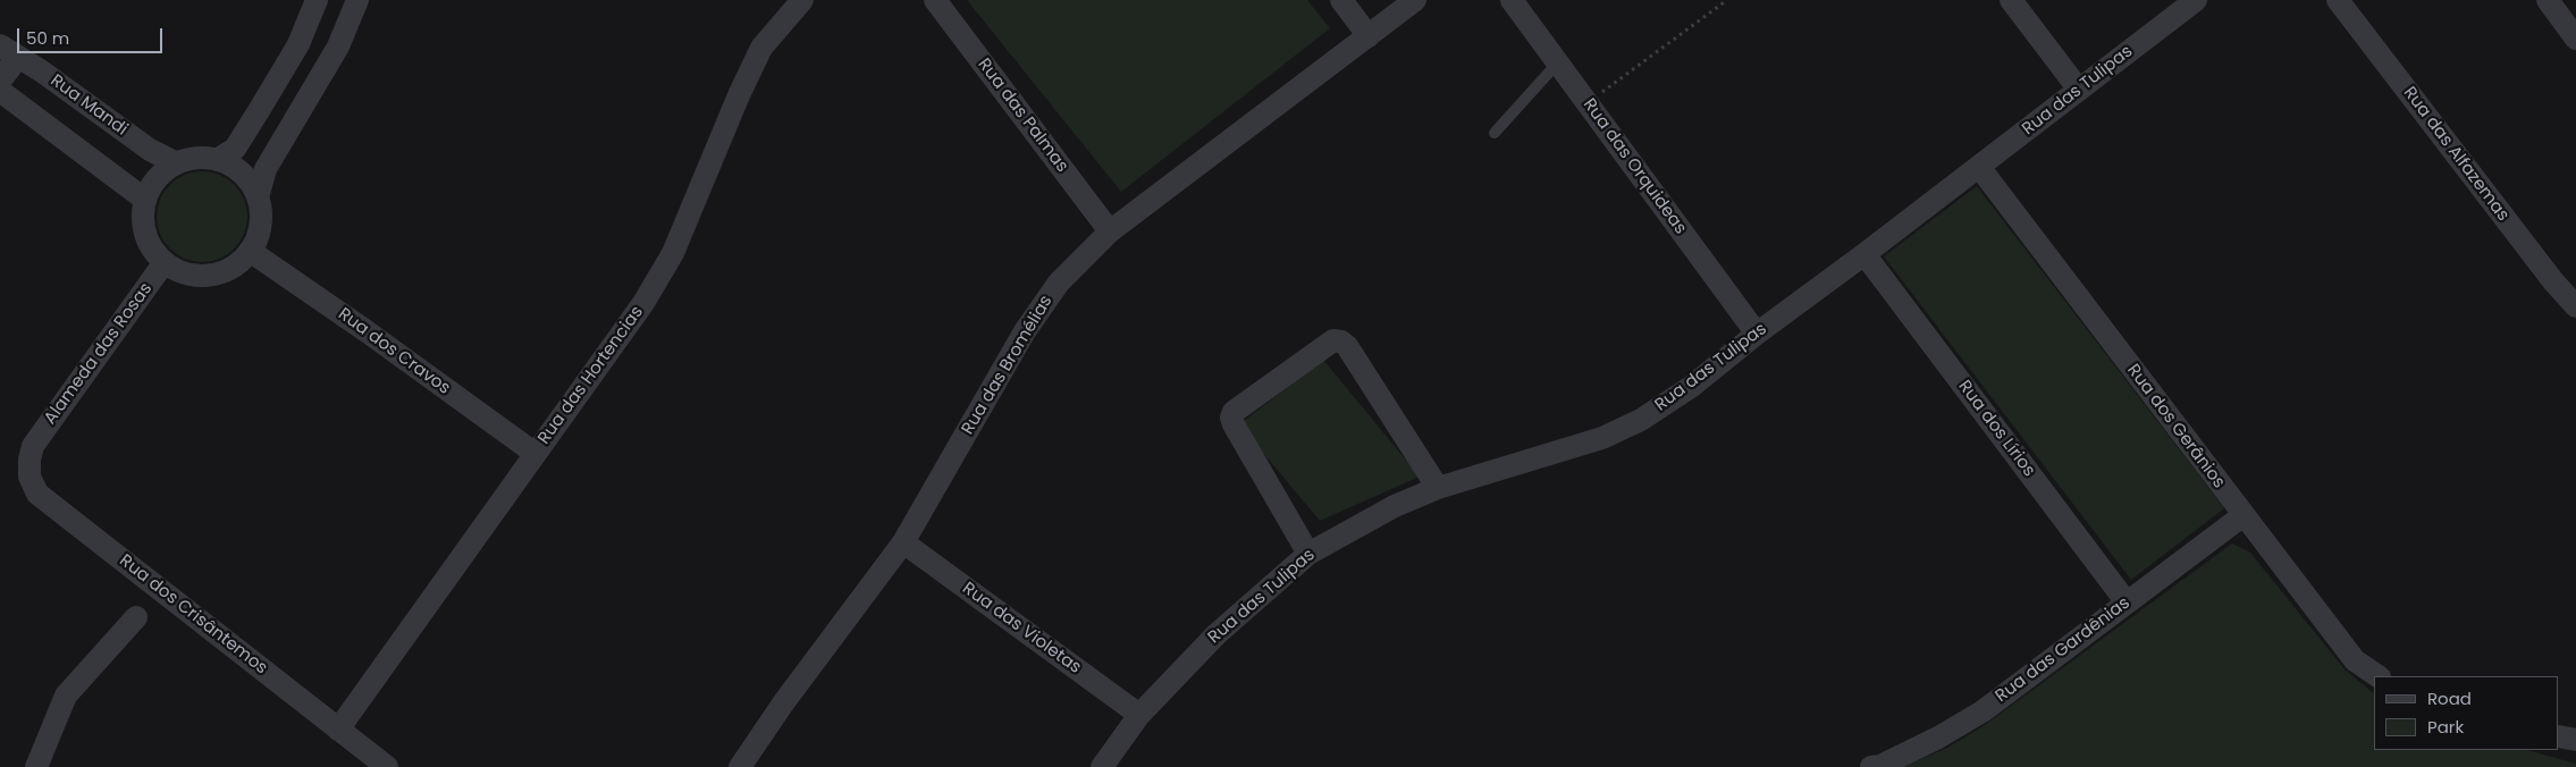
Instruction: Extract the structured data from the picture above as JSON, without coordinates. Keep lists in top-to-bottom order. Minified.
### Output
{"streets":{"street":["Rua das Tulipas","Rua Mandi","Rua das Palmas","Rua das Alfazemas","Rua das Orquideas","Rua dos Cravos","Alameda das Rosas","Rua das Bromélias","Rua das Hortencias","Rua dos Gerânios","Rua dos Lírios","Rua dos Crisântemos","Rua das Violetas","Rua das Gardênias"]},"crossings":[["Rua das Tulipas","Rua das Orquideas"],["Rua das Tulipas","Rua dos Gerânios"],["Rua das Tulipas","Rua dos Lírios"],["Rua das Tulipas","Rua das Violetas"],["Rua Mandi","Rua dos Cravos"],["Rua Mandi","Alameda das Rosas"],["Rua das Palmas","Rua das Bromélias"],["Rua dos Cravos","Alameda das Rosas"],["Rua dos Cravos","Rua das Hortencias"],["Alameda das Rosas","Rua dos Crisântemos"],["Rua das Bromélias","Rua das Violetas"],["Rua das Hortencias","Rua dos Crisântemos"],["Rua dos Gerânios","Rua das Gardênias"],["Rua dos Lírios","Rua das Gardênias"]],"legend":["Road","Park"],"scale_bar":"50 m"}
